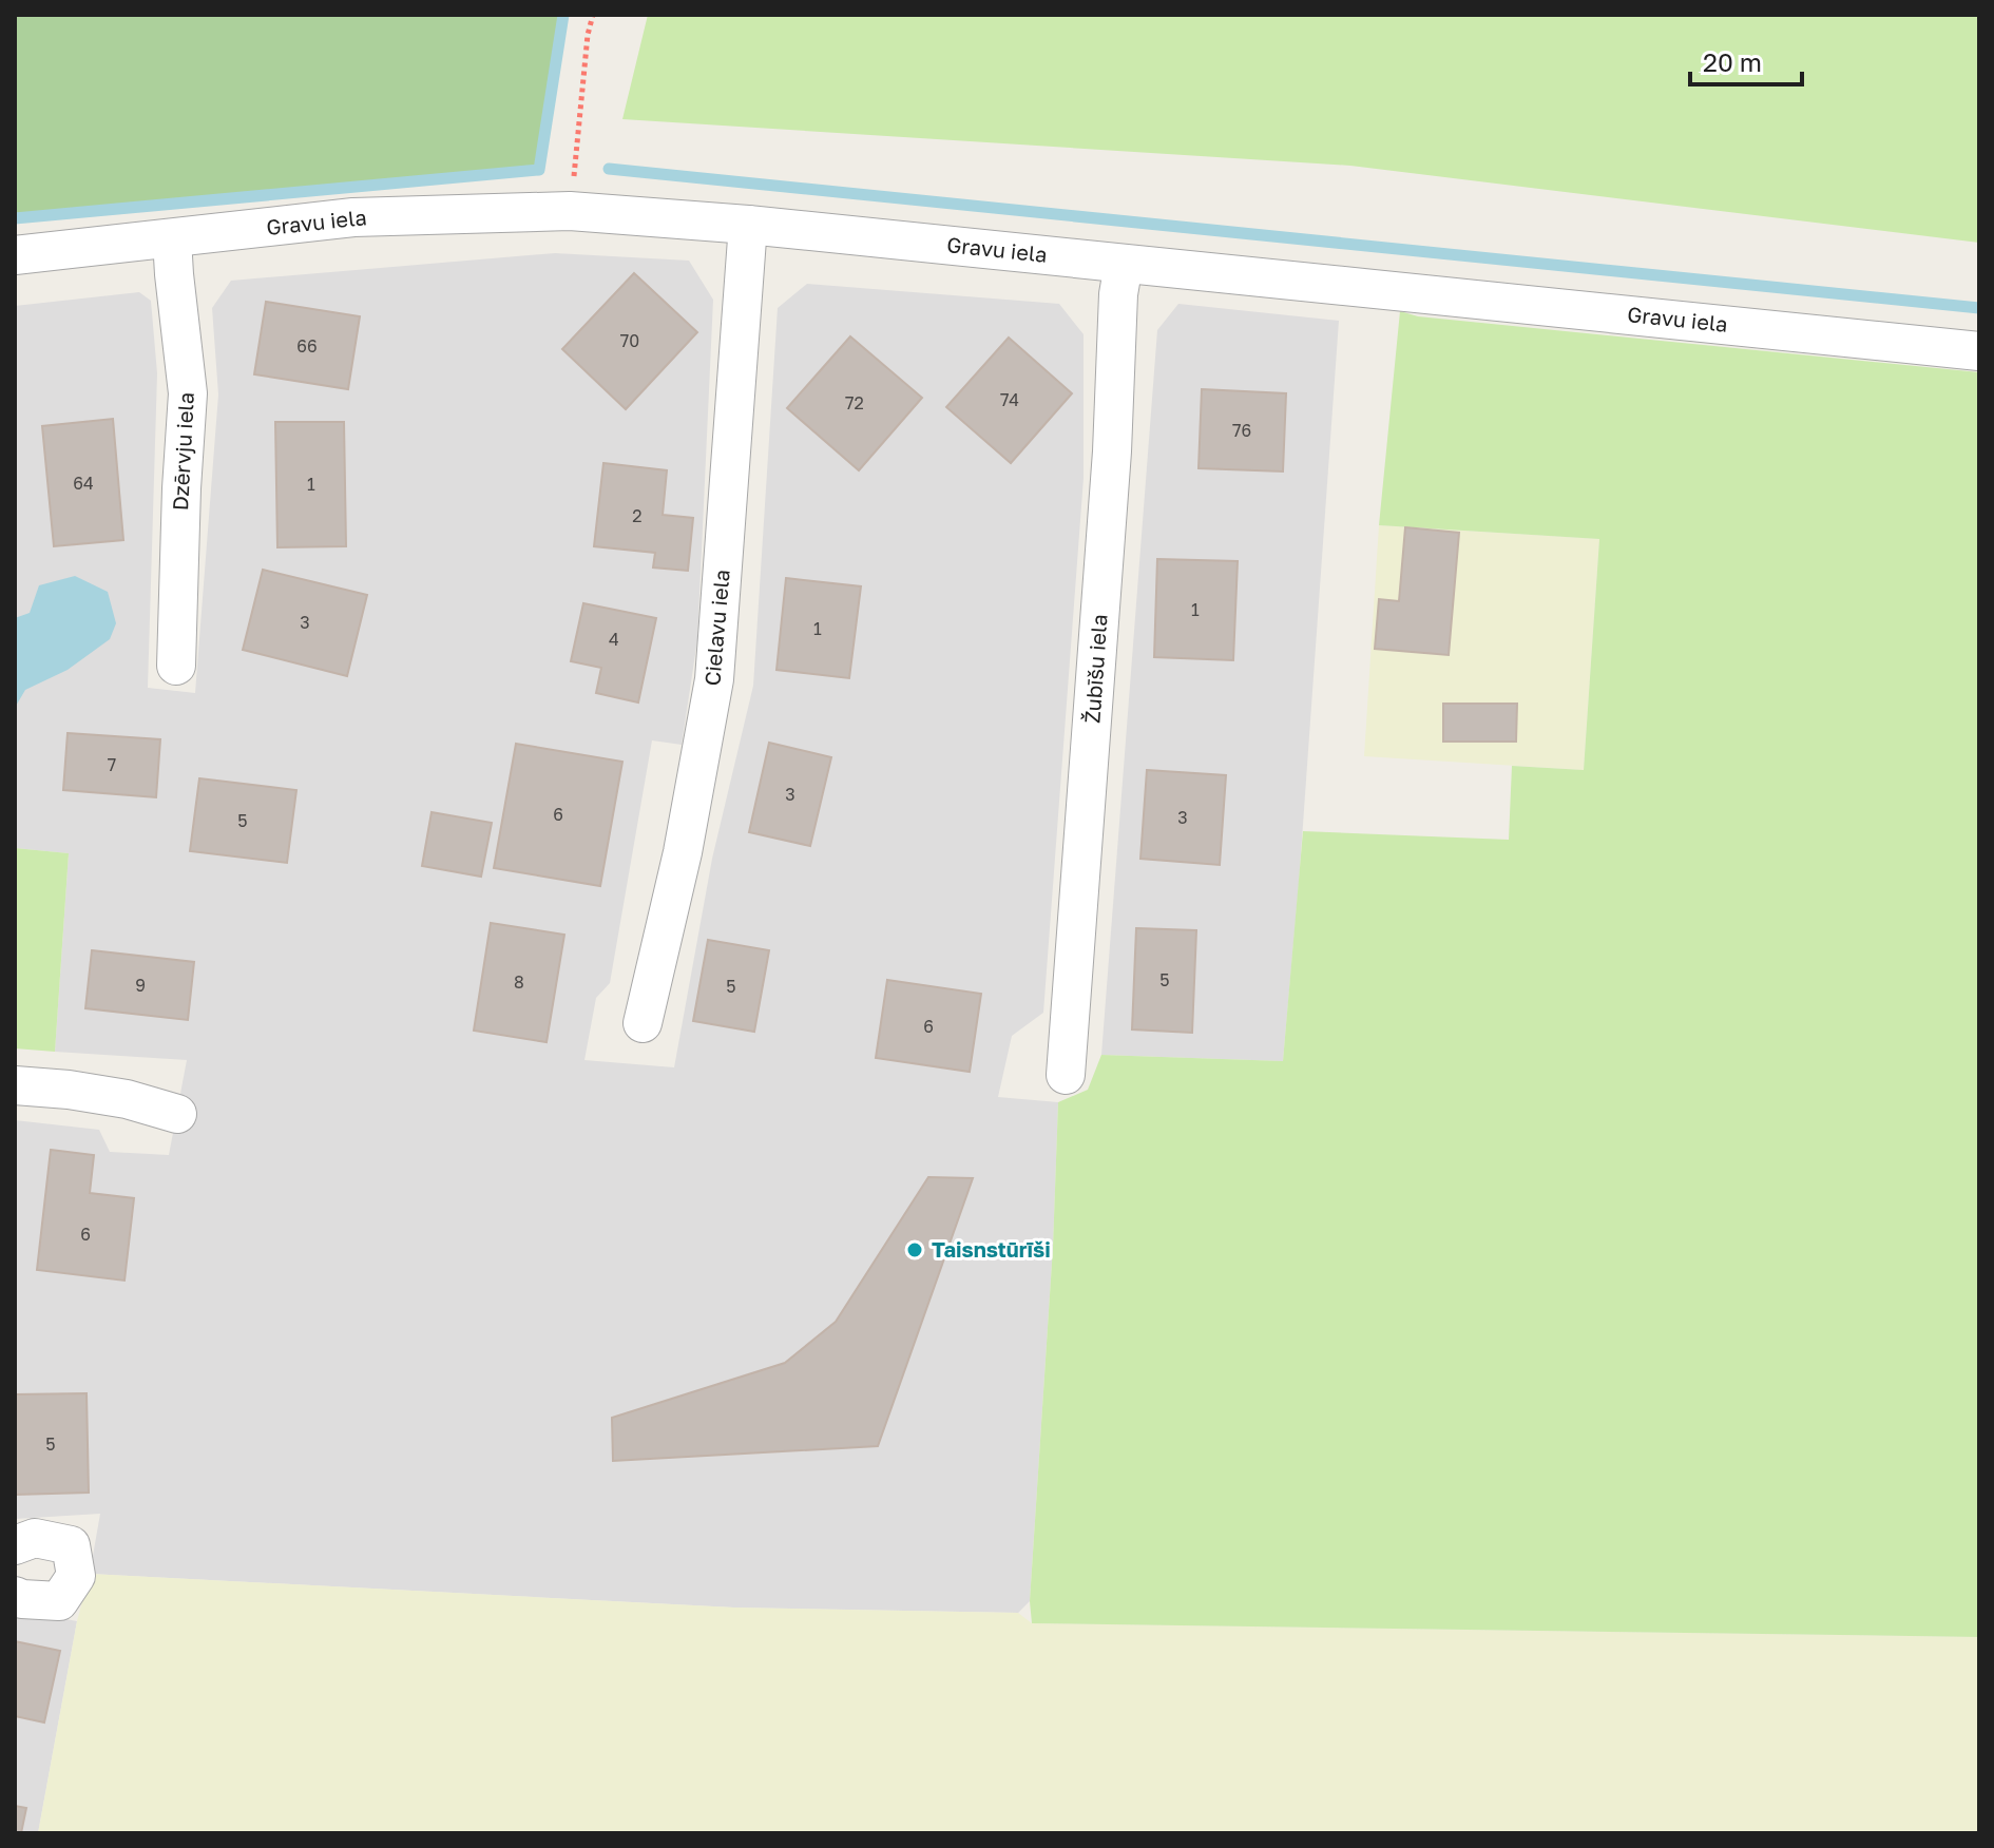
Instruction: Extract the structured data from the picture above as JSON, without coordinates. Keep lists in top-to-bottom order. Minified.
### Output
{"streets":{"street":["Gravu iela","Dzērvju iela","Cielavu iela","Žubīšu iela"]},"crossings":[["Gravu iela","Dzērvju iela"],["Gravu iela","Cielavu iela"],["Gravu iela","Žubīšu iela"]],"places":["Taisnstūrīši"],"house_numbers":["70","66","74","72","76","64","1","2","1","3","1","4","7","3","6","3","5","5","8","9","5","6","6","5"],"scale_bar":"20 m"}
